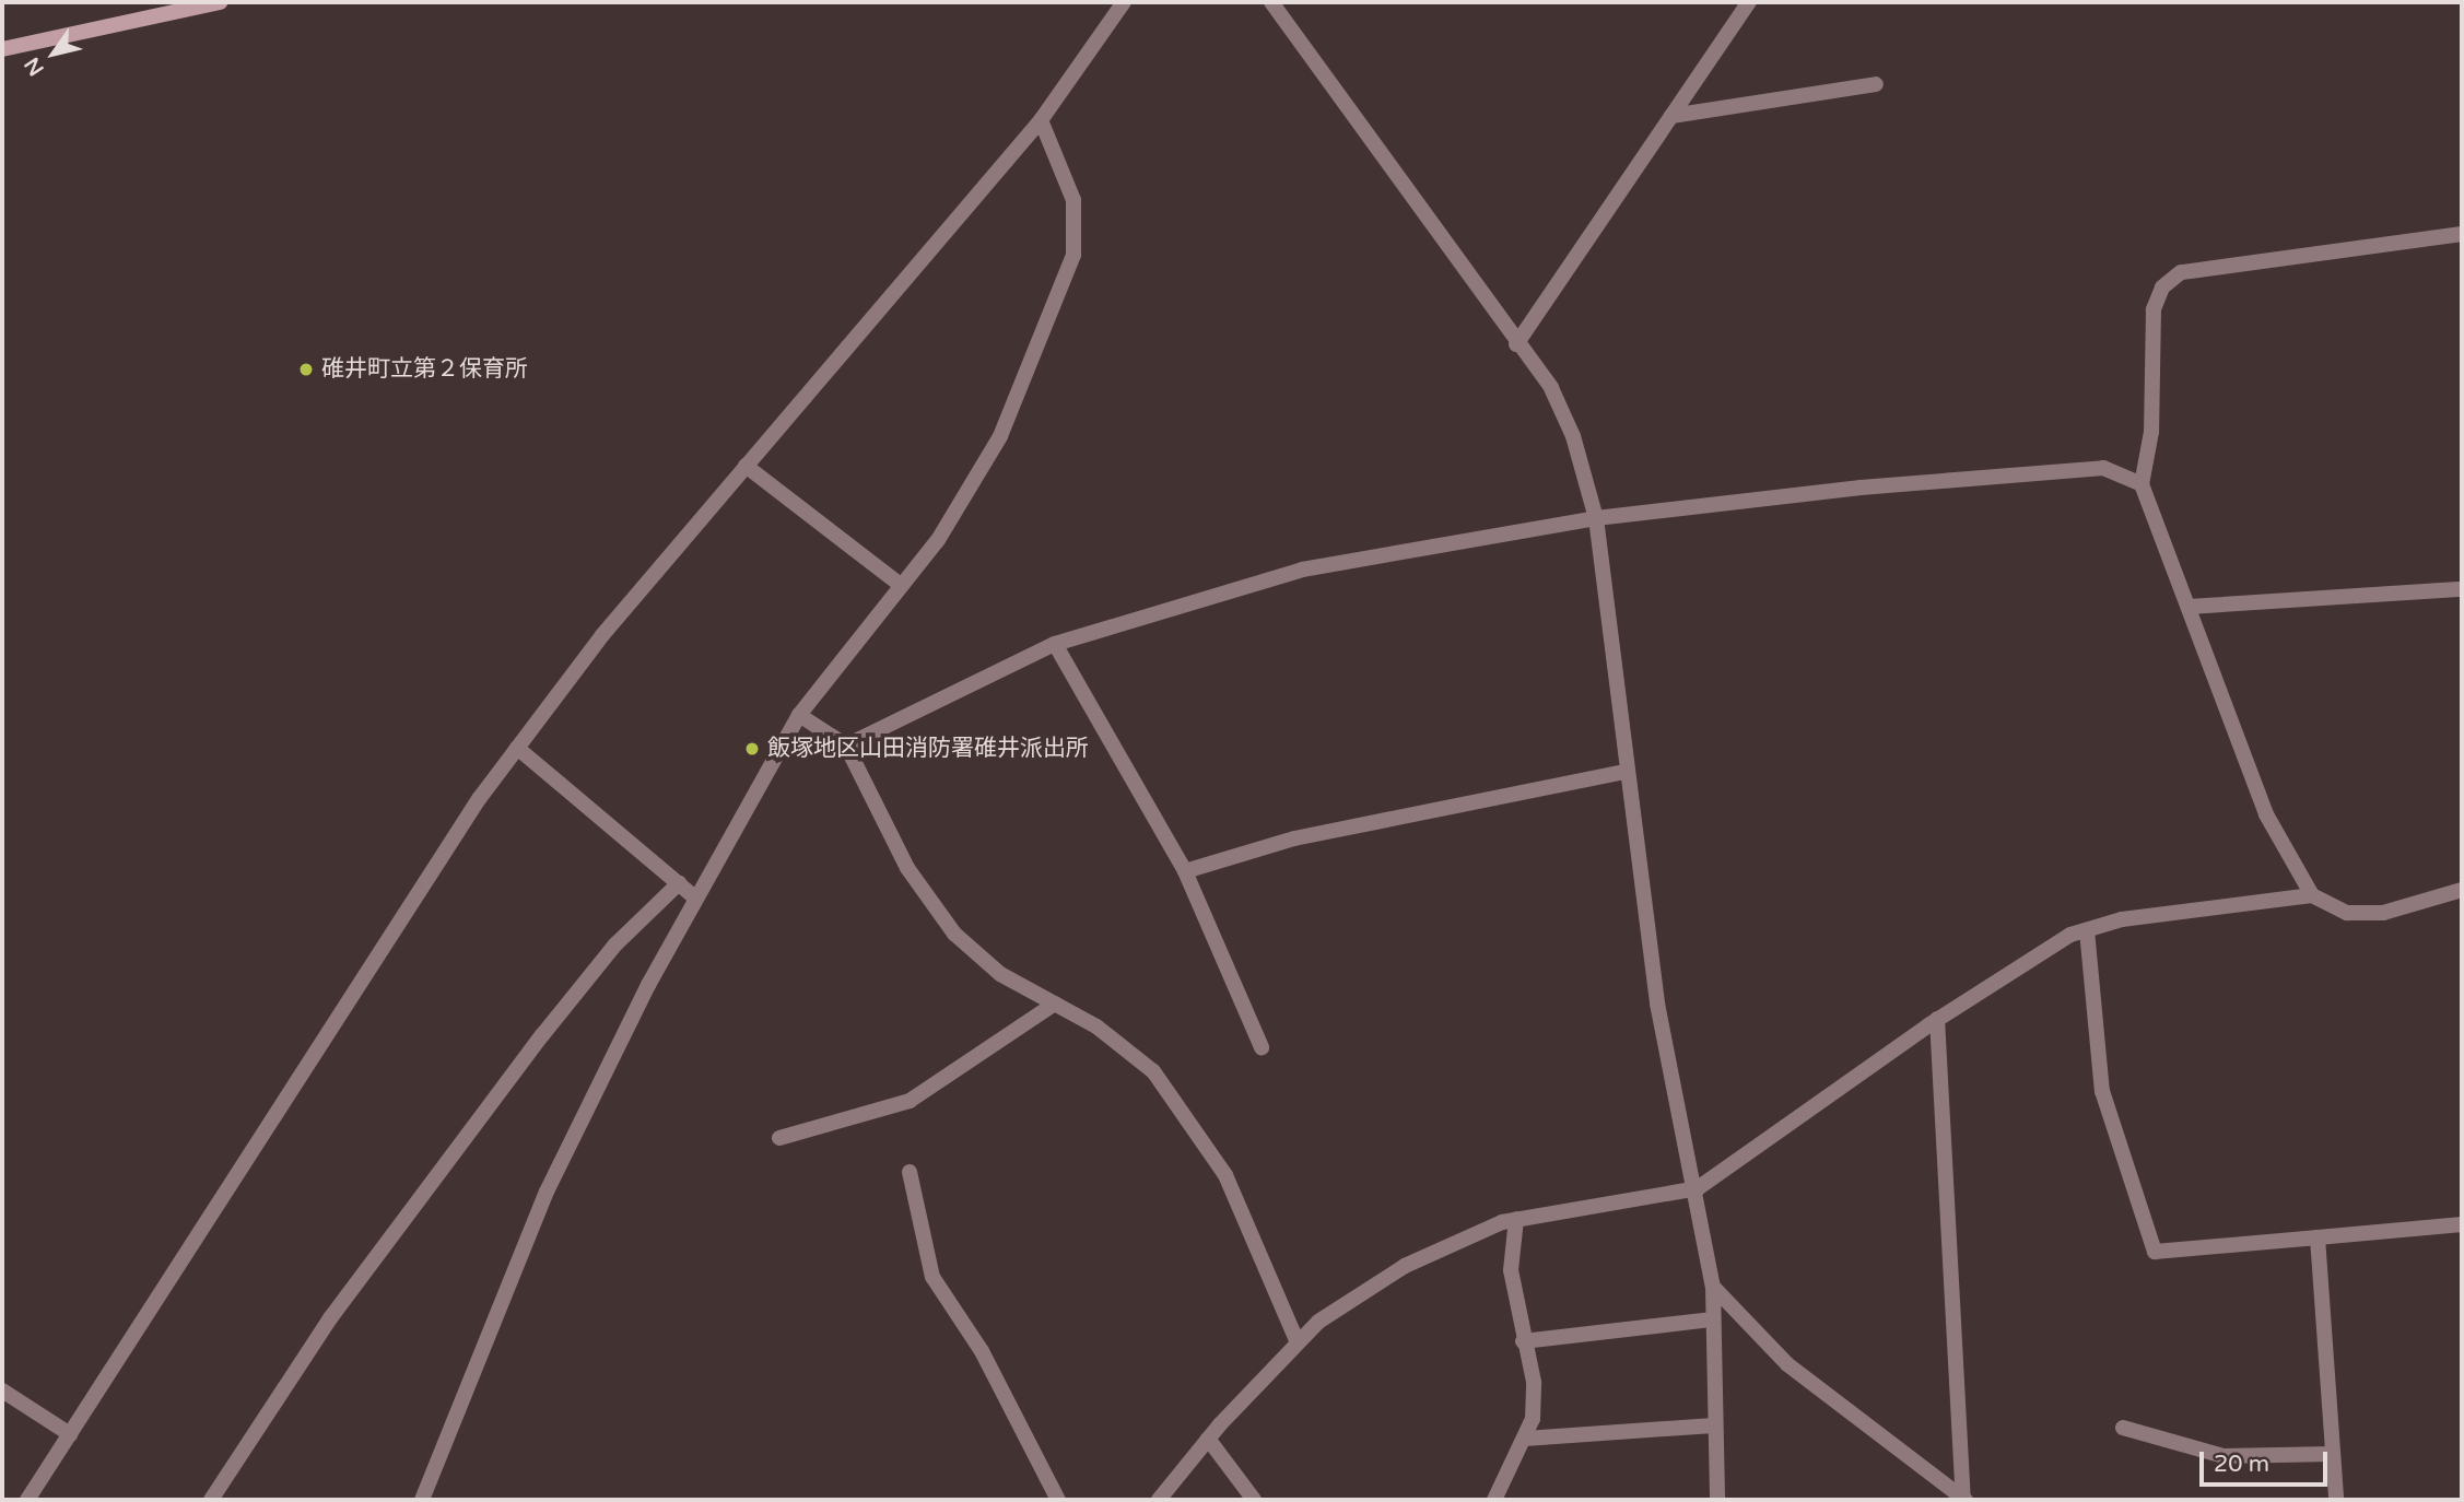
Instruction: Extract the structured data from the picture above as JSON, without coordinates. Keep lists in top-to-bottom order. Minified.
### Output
{"places":["碓井町立第２保育所","飯塚地区山田消防署碓井派出所"],"scale_bar":"20 m","north":"bottom left"}
